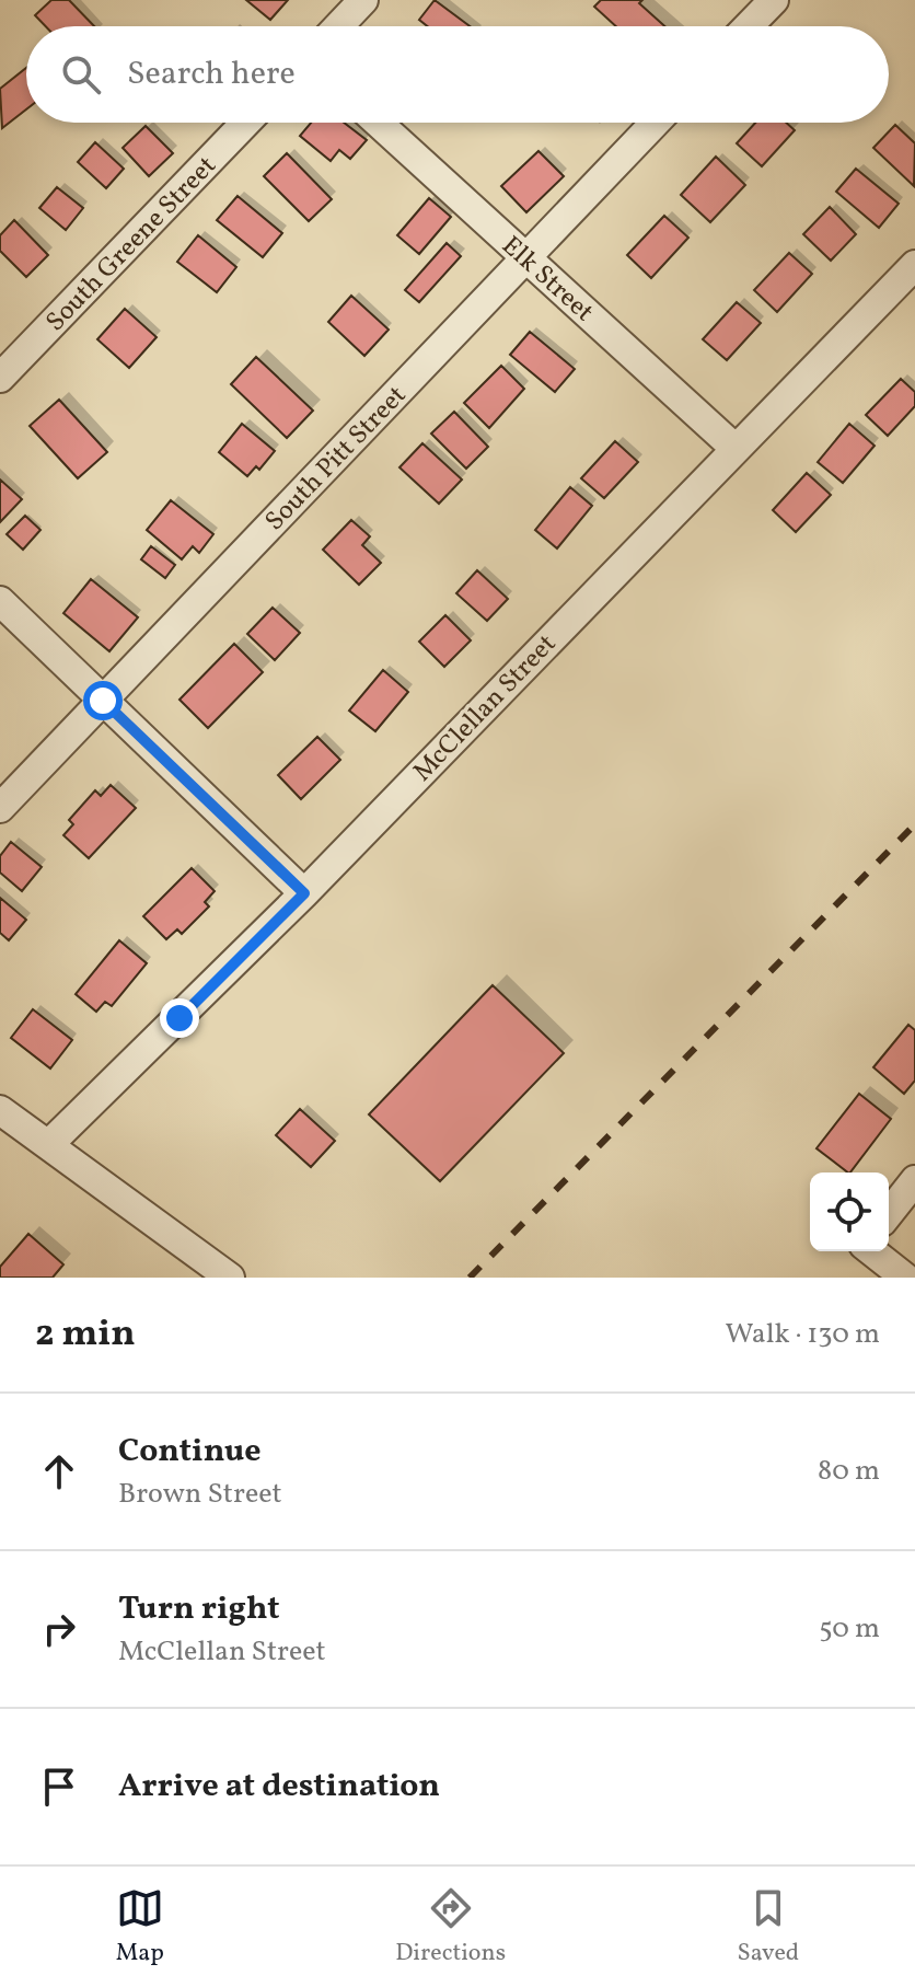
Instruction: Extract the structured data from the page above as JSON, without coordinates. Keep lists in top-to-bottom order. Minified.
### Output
{"streets":{"street":["South Greene Street","Elk Street","South Pitt Street","McClellan Street"]},"crossings":[["Elk Street","South Pitt Street"],["Elk Street","McClellan Street"]],"page":{"search":"Search here","heading":["2 min","Walk · 130 m"],"list":[["Continue","Brown Street","80 m"],["Turn right","McClellan Street","50 m"],"Arrive at destination"],"nav":["Map","Directions","Saved"]}}
